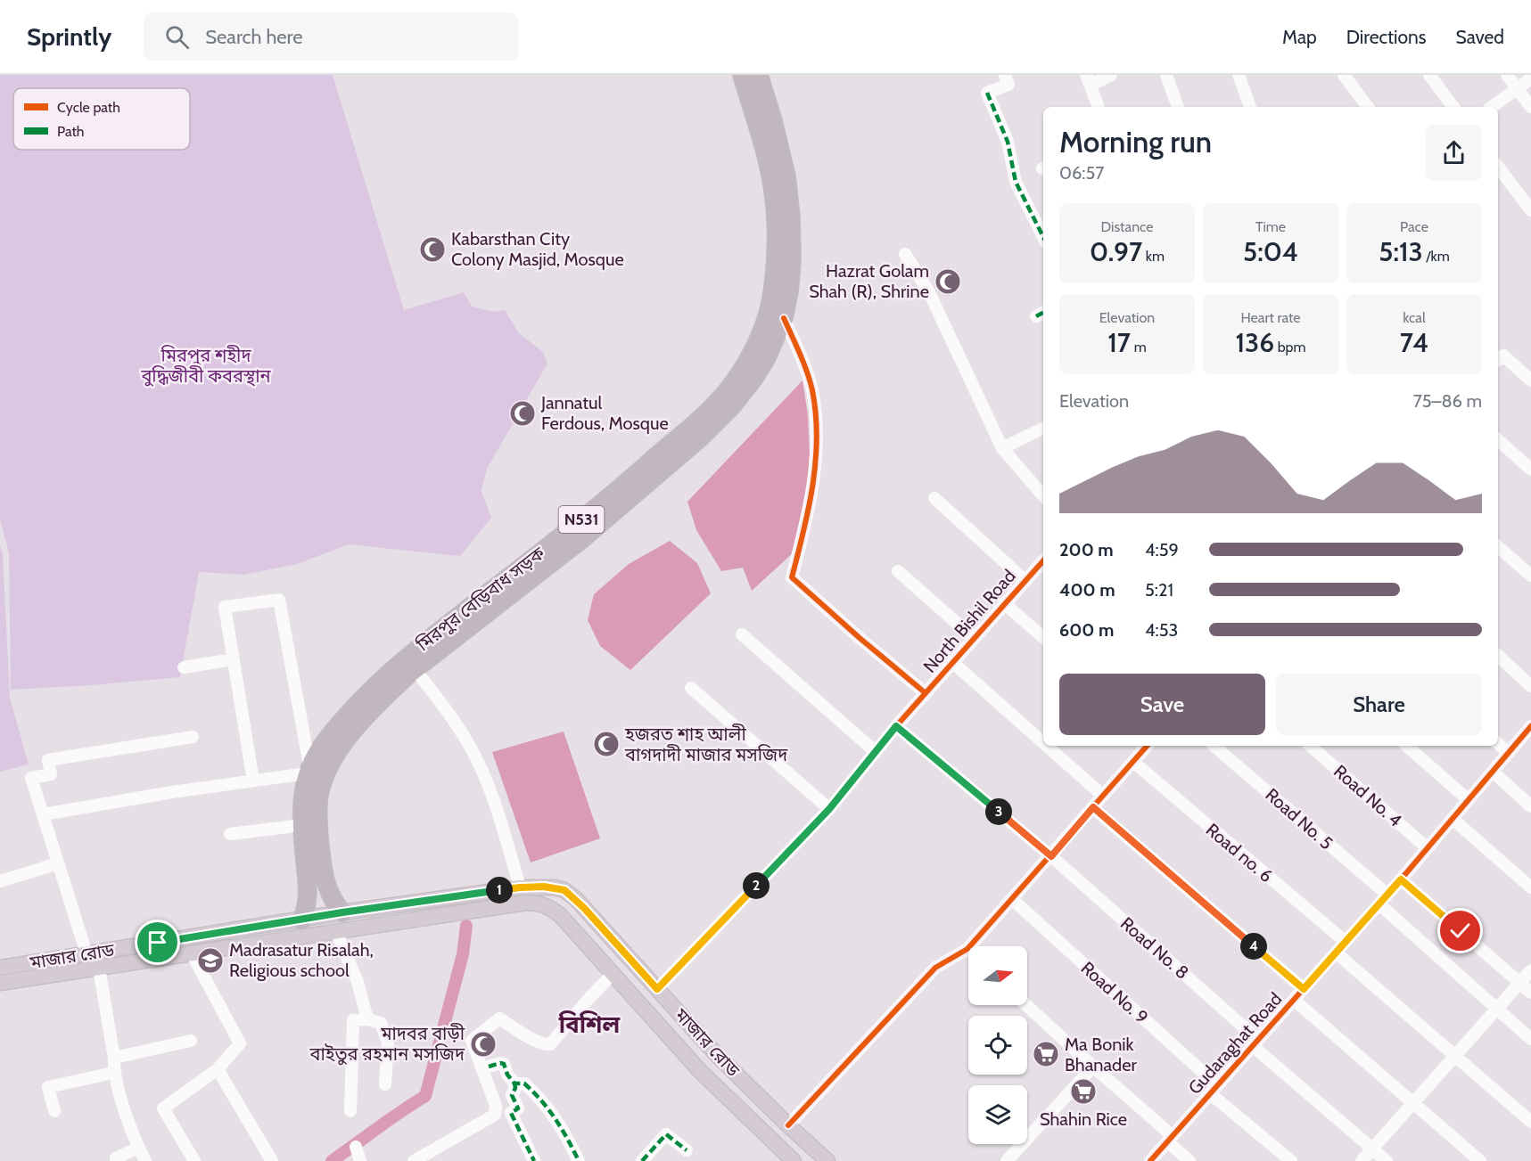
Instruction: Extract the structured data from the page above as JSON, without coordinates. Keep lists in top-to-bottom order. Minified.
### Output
{"streets":{"highway":["N531","মিরপুর বেড়িবাধ সড়ক"],"main road":["মাজার রোড"],"street":["North Bishil Road","Road No. 4","Road No. 5","Road no. 6","Road No. 8","Road No. 9","Gudaraghat Road"]},"crossings":[["মিরপুর বেড়িবাধ সড়ক","মাজার রোড"],["North Bishil Road","Road No. 8"],["North Bishil Road","মাজার রোড"],["Road No. 4","Gudaraghat Road"],["Road No. 5","Gudaraghat Road"],["Road no. 6","Gudaraghat Road"],["Road No. 8","Gudaraghat Road"],["Road No. 9","Gudaraghat Road"]],"districts":["বিশিল"],"parks":["মিরপুর শহীদ বুদ্ধিজীবী কবরস্থান"],"places":{"mosque":["Kabarsthan City Colony Masjid, Mosque","Hazrat Golam Shah (R), Shrine","Jannatul Ferdous, Mosque","হজরত শাহ আলী বাগদাদী মাজার মসজিদ","মাদবর বাড়ী বাইতুর রহমান মসজিদ"],"school or university":["Madrasatur Risalah, Religious school"],"supermarket":["Ma Bonik Bhanader","Shahin Rice"]},"legend":["Cycle path","Path"],"north":"right","page":{"header":"Sprintly","search":"Search here","nav":["Map","Directions","Saved"],"heading":["Morning run","06:57"],"stats":[["Distance","0.97 km"],["Time","5:04"],["Pace","5:13 /km"],["Elevation","17 m"],["Heart rate","136 bpm"],["kcal","74"]],"chart":["Elevation","75–86 m"],"list":[{"name":"200 m","note":"4:59"},{"name":"400 m","note":"5:21"},{"name":"600 m","note":"4:53"}],"buttons":["Save","Share"],"pins":["3","2","1","4"]}}
